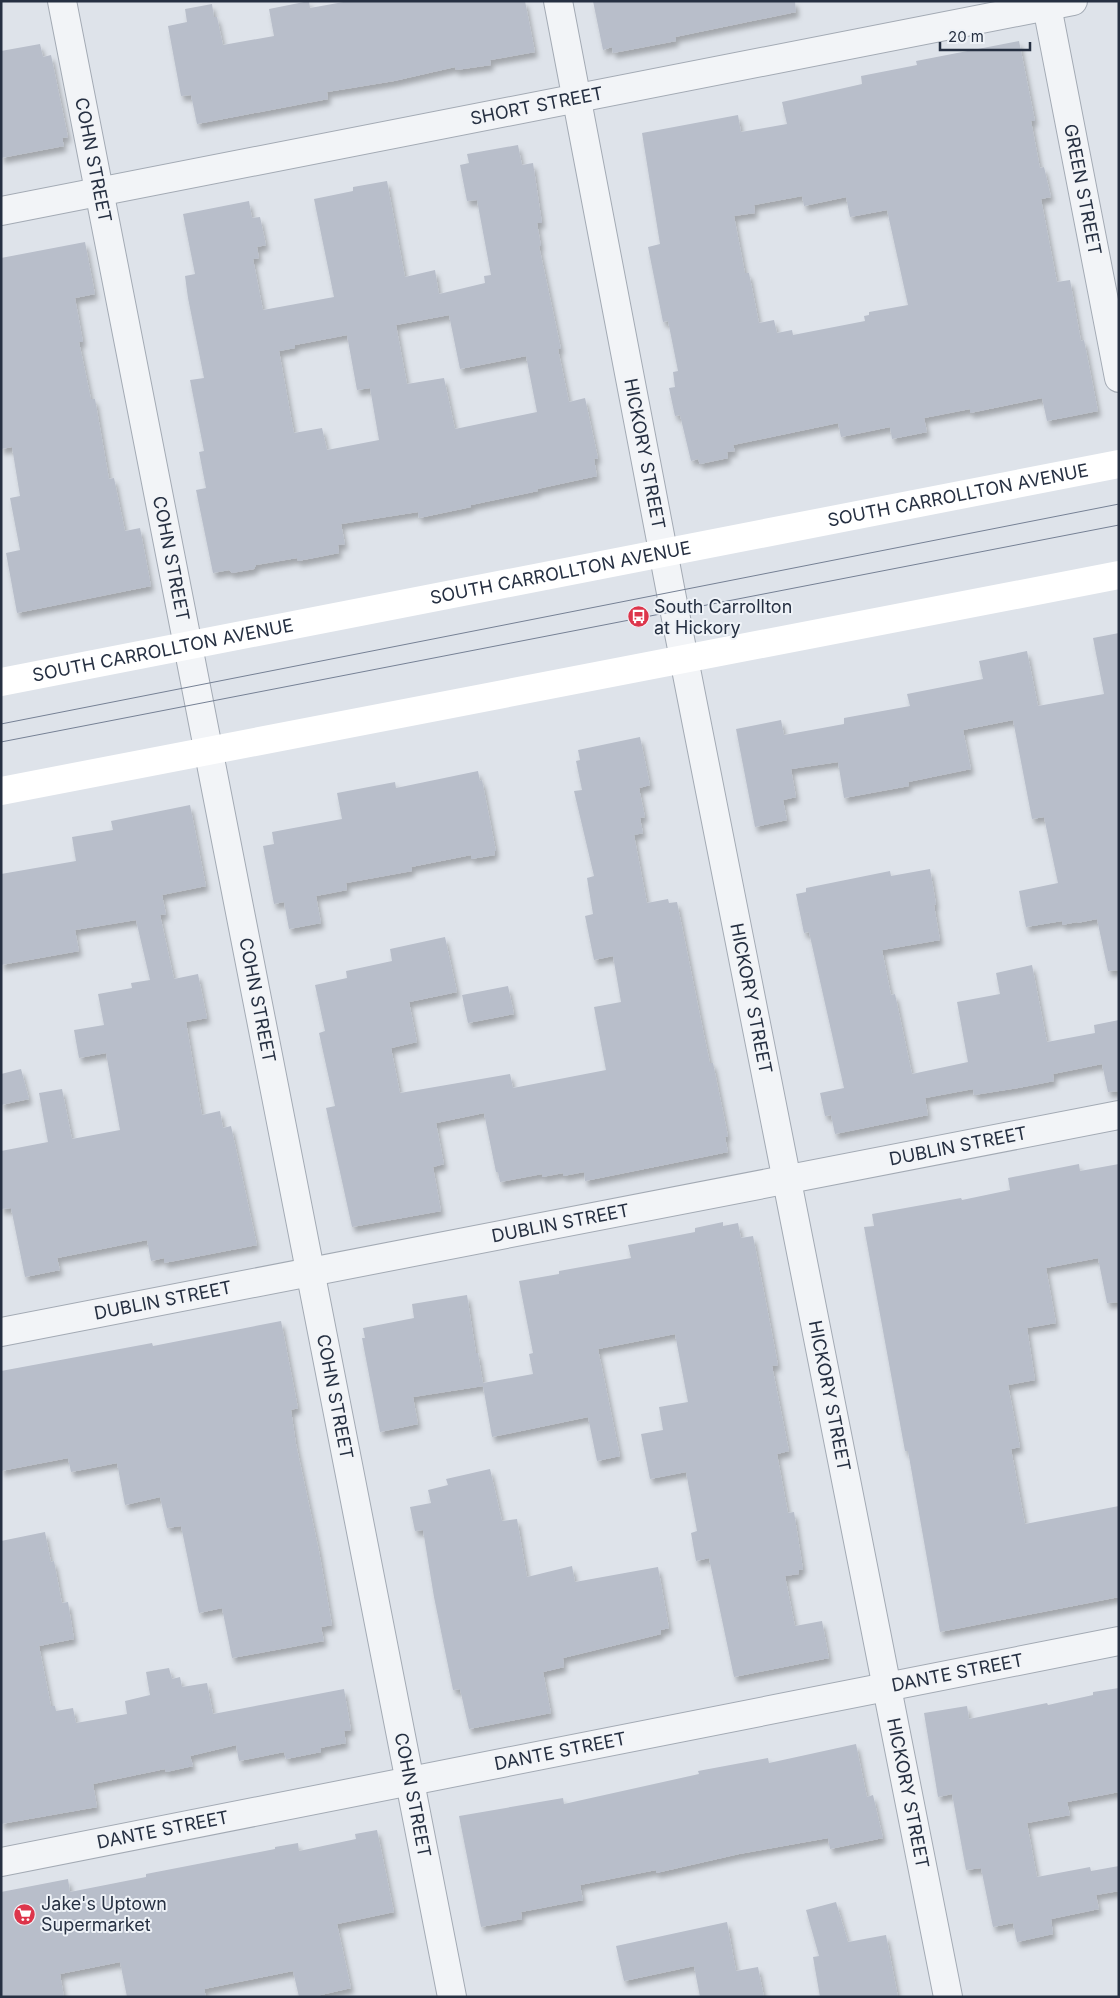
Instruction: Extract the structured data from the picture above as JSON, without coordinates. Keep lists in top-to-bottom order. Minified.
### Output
{"streets":{"main road":["SOUTH CARROLLTON AVENUE"],"street":["SHORT STREET","COHN STREET","GREEN STREET","HICKORY STREET","DUBLIN STREET","DANTE STREET"]},"crossings":[["SHORT STREET","COHN STREET"],["SHORT STREET","GREEN STREET"],["SHORT STREET","HICKORY STREET"],["COHN STREET","SOUTH CARROLLTON AVENUE"],["COHN STREET","DUBLIN STREET"],["COHN STREET","DANTE STREET"],["HICKORY STREET","SOUTH CARROLLTON AVENUE"],["HICKORY STREET","DUBLIN STREET"],["HICKORY STREET","DANTE STREET"]],"places":{"bus stop":["South Carrollton at Hickory"],"supermarket":["Jake's Uptown Supermarket"]},"scale_bar":"20 m"}
